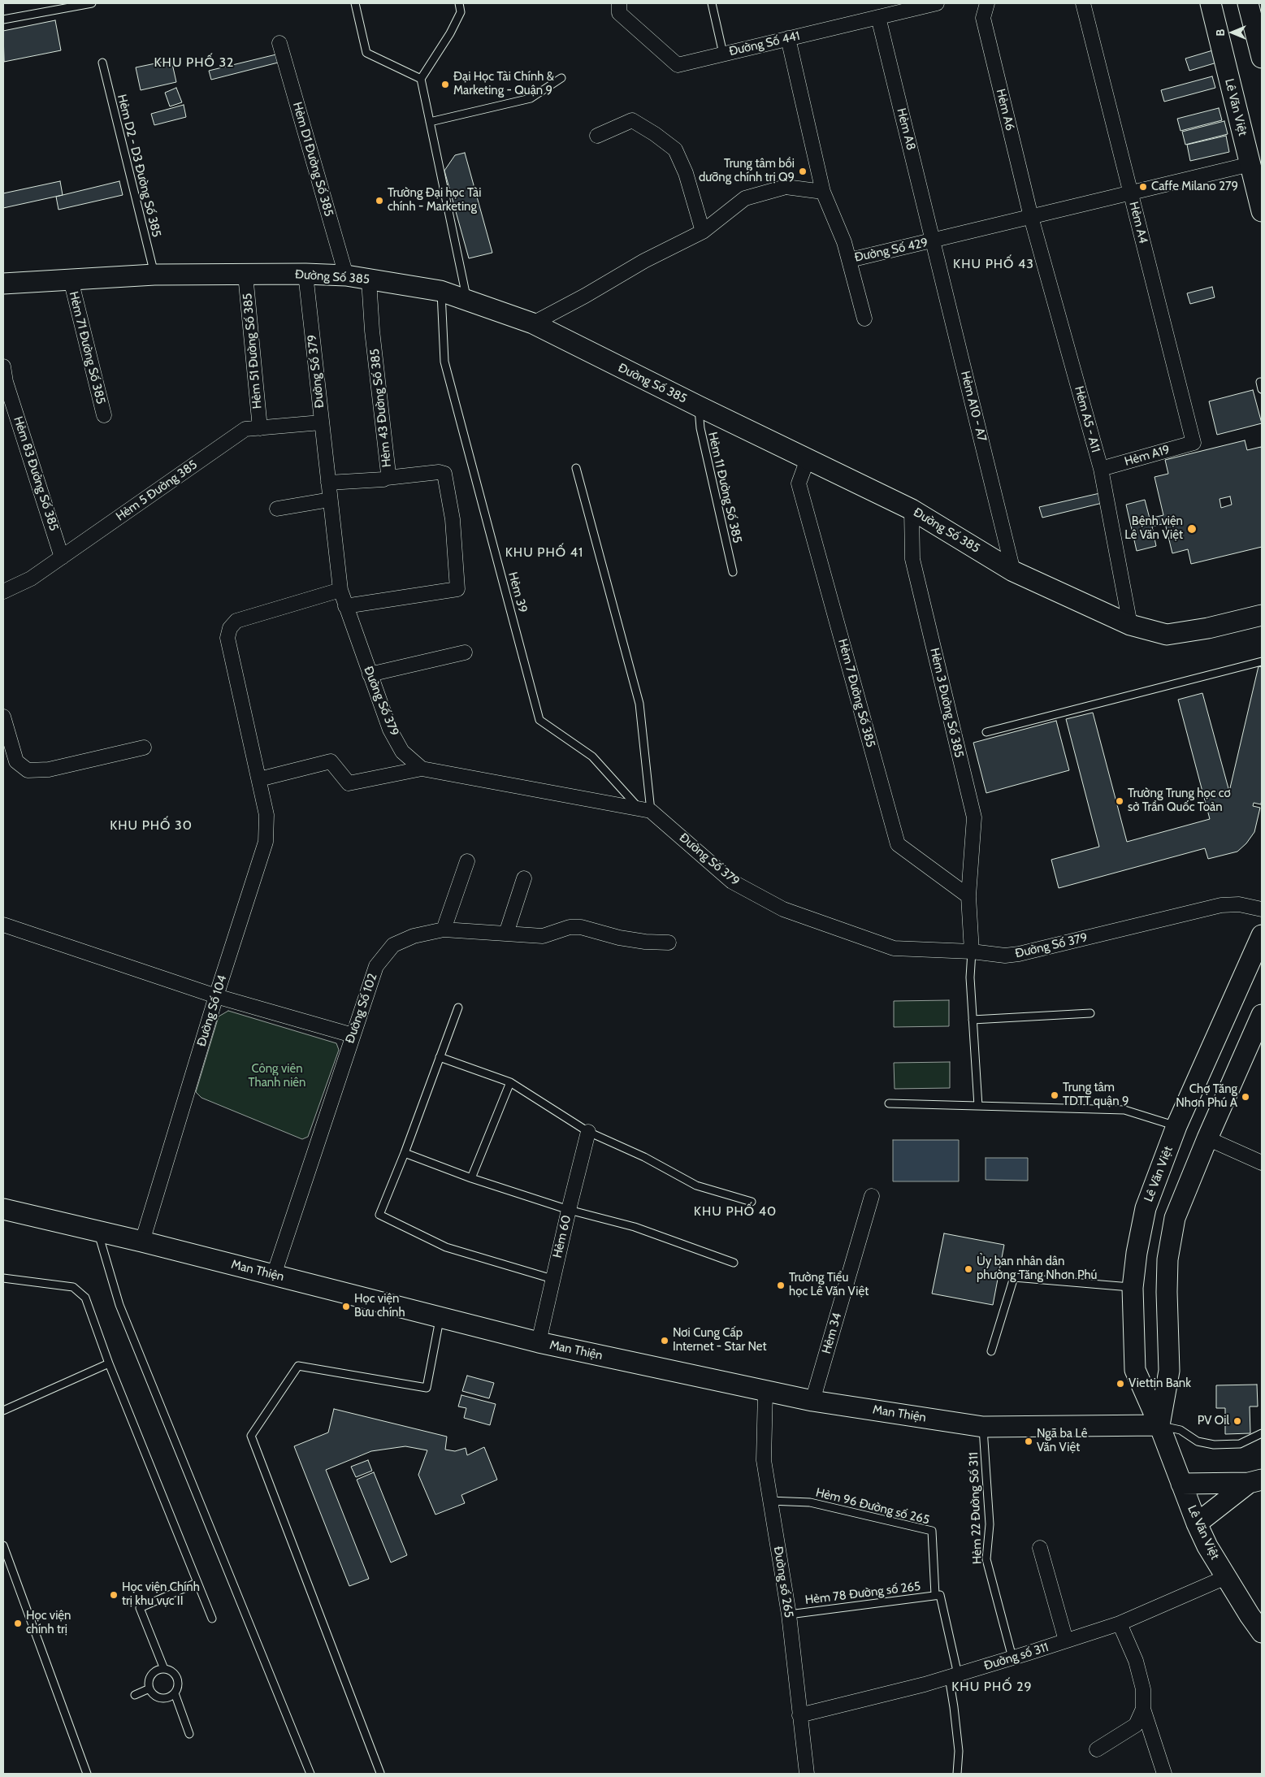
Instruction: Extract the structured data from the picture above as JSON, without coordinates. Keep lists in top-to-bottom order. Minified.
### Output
{"streets":{"street":["Đường Số 441","Lê Văn Việt","Hẻm A6","Hẻm A8","Hẻm D1 Đường Số 385","Hẻm A4","Đường Số 429","Đường Số 385","Hẻm 71 Đường Số 385","Hẻm 51 Đường Số 385","Đường Số 379","Hẻm A10 - A7","Hẻm 43 Đường Số 385","Hẻm A5 - A11","Hẻm A19","Hẻm 83 Đường Số 385","Hẻm 5 Đường 385","Hẻm 7 Đường Số 385","Hẻm 3 Đường Số 385","Đường Số 102","Đường Số 104","Hẻm 60","Man Thiện","Hẻm 34","Đường số 265","Đường số 311"],"lane":["Hẻm D2 - D3 Đường Số 385","Hẻm 11 Đường Số 385","Hẻm 39","Hẻm 96 Đường số 265","Hẻm 22 Đường Số 311","Hẻm 78 Đường số 265"]},"crossings":[["Đường Số 441","Hẻm A8"],["Đường Số 441","Đường Số 429"],["Lê Văn Việt","Đường Số 429"],["Lê Văn Việt","Man Thiện"],["Lê Văn Việt","Đường số 311"],["Hẻm A6","Đường Số 429"],["Hẻm A6","Hẻm A5 - A11"],["Hẻm A8","Đường Số 429"],["Hẻm A8","Hẻm A10 - A7"],["Hẻm D1 Đường Số 385","Đường Số 385"],["Hẻm D2 - D3 Đường Số 385","Đường Số 385"],["Hẻm A4","Đường Số 429"],["Hẻm A4","Hẻm A19"],["Đường Số 429","Hẻm A10 - A7"],["Đường Số 429","Hẻm A5 - A11"],["Đường Số 385","Hẻm 71 Đường Số 385"],["Đường Số 385","Hẻm 51 Đường Số 385"],["Đường Số 385","Đường Số 379"],["Đường Số 385","Hẻm A10 - A7"],["Đường Số 385","Hẻm 43 Đường Số 385"],["Đường Số 385","Hẻm A5 - A11"],["Đường Số 385","Hẻm 11 Đường Số 385"],["Đường Số 385","Hẻm 39"],["Đường Số 385","Hẻm 7 Đường Số 385"],["Đường Số 385","Hẻm 3 Đường Số 385"],["Hẻm 51 Đường Số 385","Hẻm 5 Đường 385"],["Đường Số 379","Hẻm 43 Đường Số 385"],["Đường Số 379","Hẻm 5 Đường 385"],["Đường Số 379","Hẻm 39"],["Đường Số 379","Hẻm 3 Đường Số 385"],["Hẻm A5 - A11","Hẻm A19"],["Hẻm 83 Đường Số 385","Hẻm 5 Đường 385"],["Hẻm 7 Đường Số 385","Hẻm 3 Đường Số 385"],["Đường Số 102","Man Thiện"],["Đường Số 104","Man Thiện"],["Hẻm 60","Man Thiện"],["Man Thiện","Hẻm 34"],["Man Thiện","Hẻm 22 Đường Số 311"],["Man Thiện","Đường số 265"],["Hẻm 96 Đường số 265","Đường số 265"],["Hẻm 96 Đường số 265","Hẻm 78 Đường số 265"],["Hẻm 22 Đường Số 311","Đường số 311"],["Đường số 265","Hẻm 78 Đường số 265"],["Đường số 265","Đường số 311"]],"districts":["KHU PHỐ 32","KHU PHỐ 43","KHU PHỐ 41","KHU PHỐ 30","KHU PHỐ 40","KHU PHỐ 29"],"parks":["Công viên Thanh niên"],"places":["Đại Học Tài Chính & Marketing - Quận 9","Trung tâm bồi dưỡng chính trị Q9","Caffe Milano 279","Trường Đại học Tài chính - Marketing","Bệnh viện Lê Văn Việt","Trường Trung học cơ sở Trần Quốc Toản","Trung tâm TDTT quận 9","Chợ Tăng Nhơn Phú A","Ủy ban nhân dân phường Tăng Nhơn Phú","Trường Tiểu học Lê Văn Việt","Học viện Bưu chính","Nơi Cung Cấp Internet - Star Net","Viettin Bank","PV Oil","Ngã ba Lê Văn Việt","Học viện Chính trị khu vực II","Học viện chính trị"],"north":"left"}
